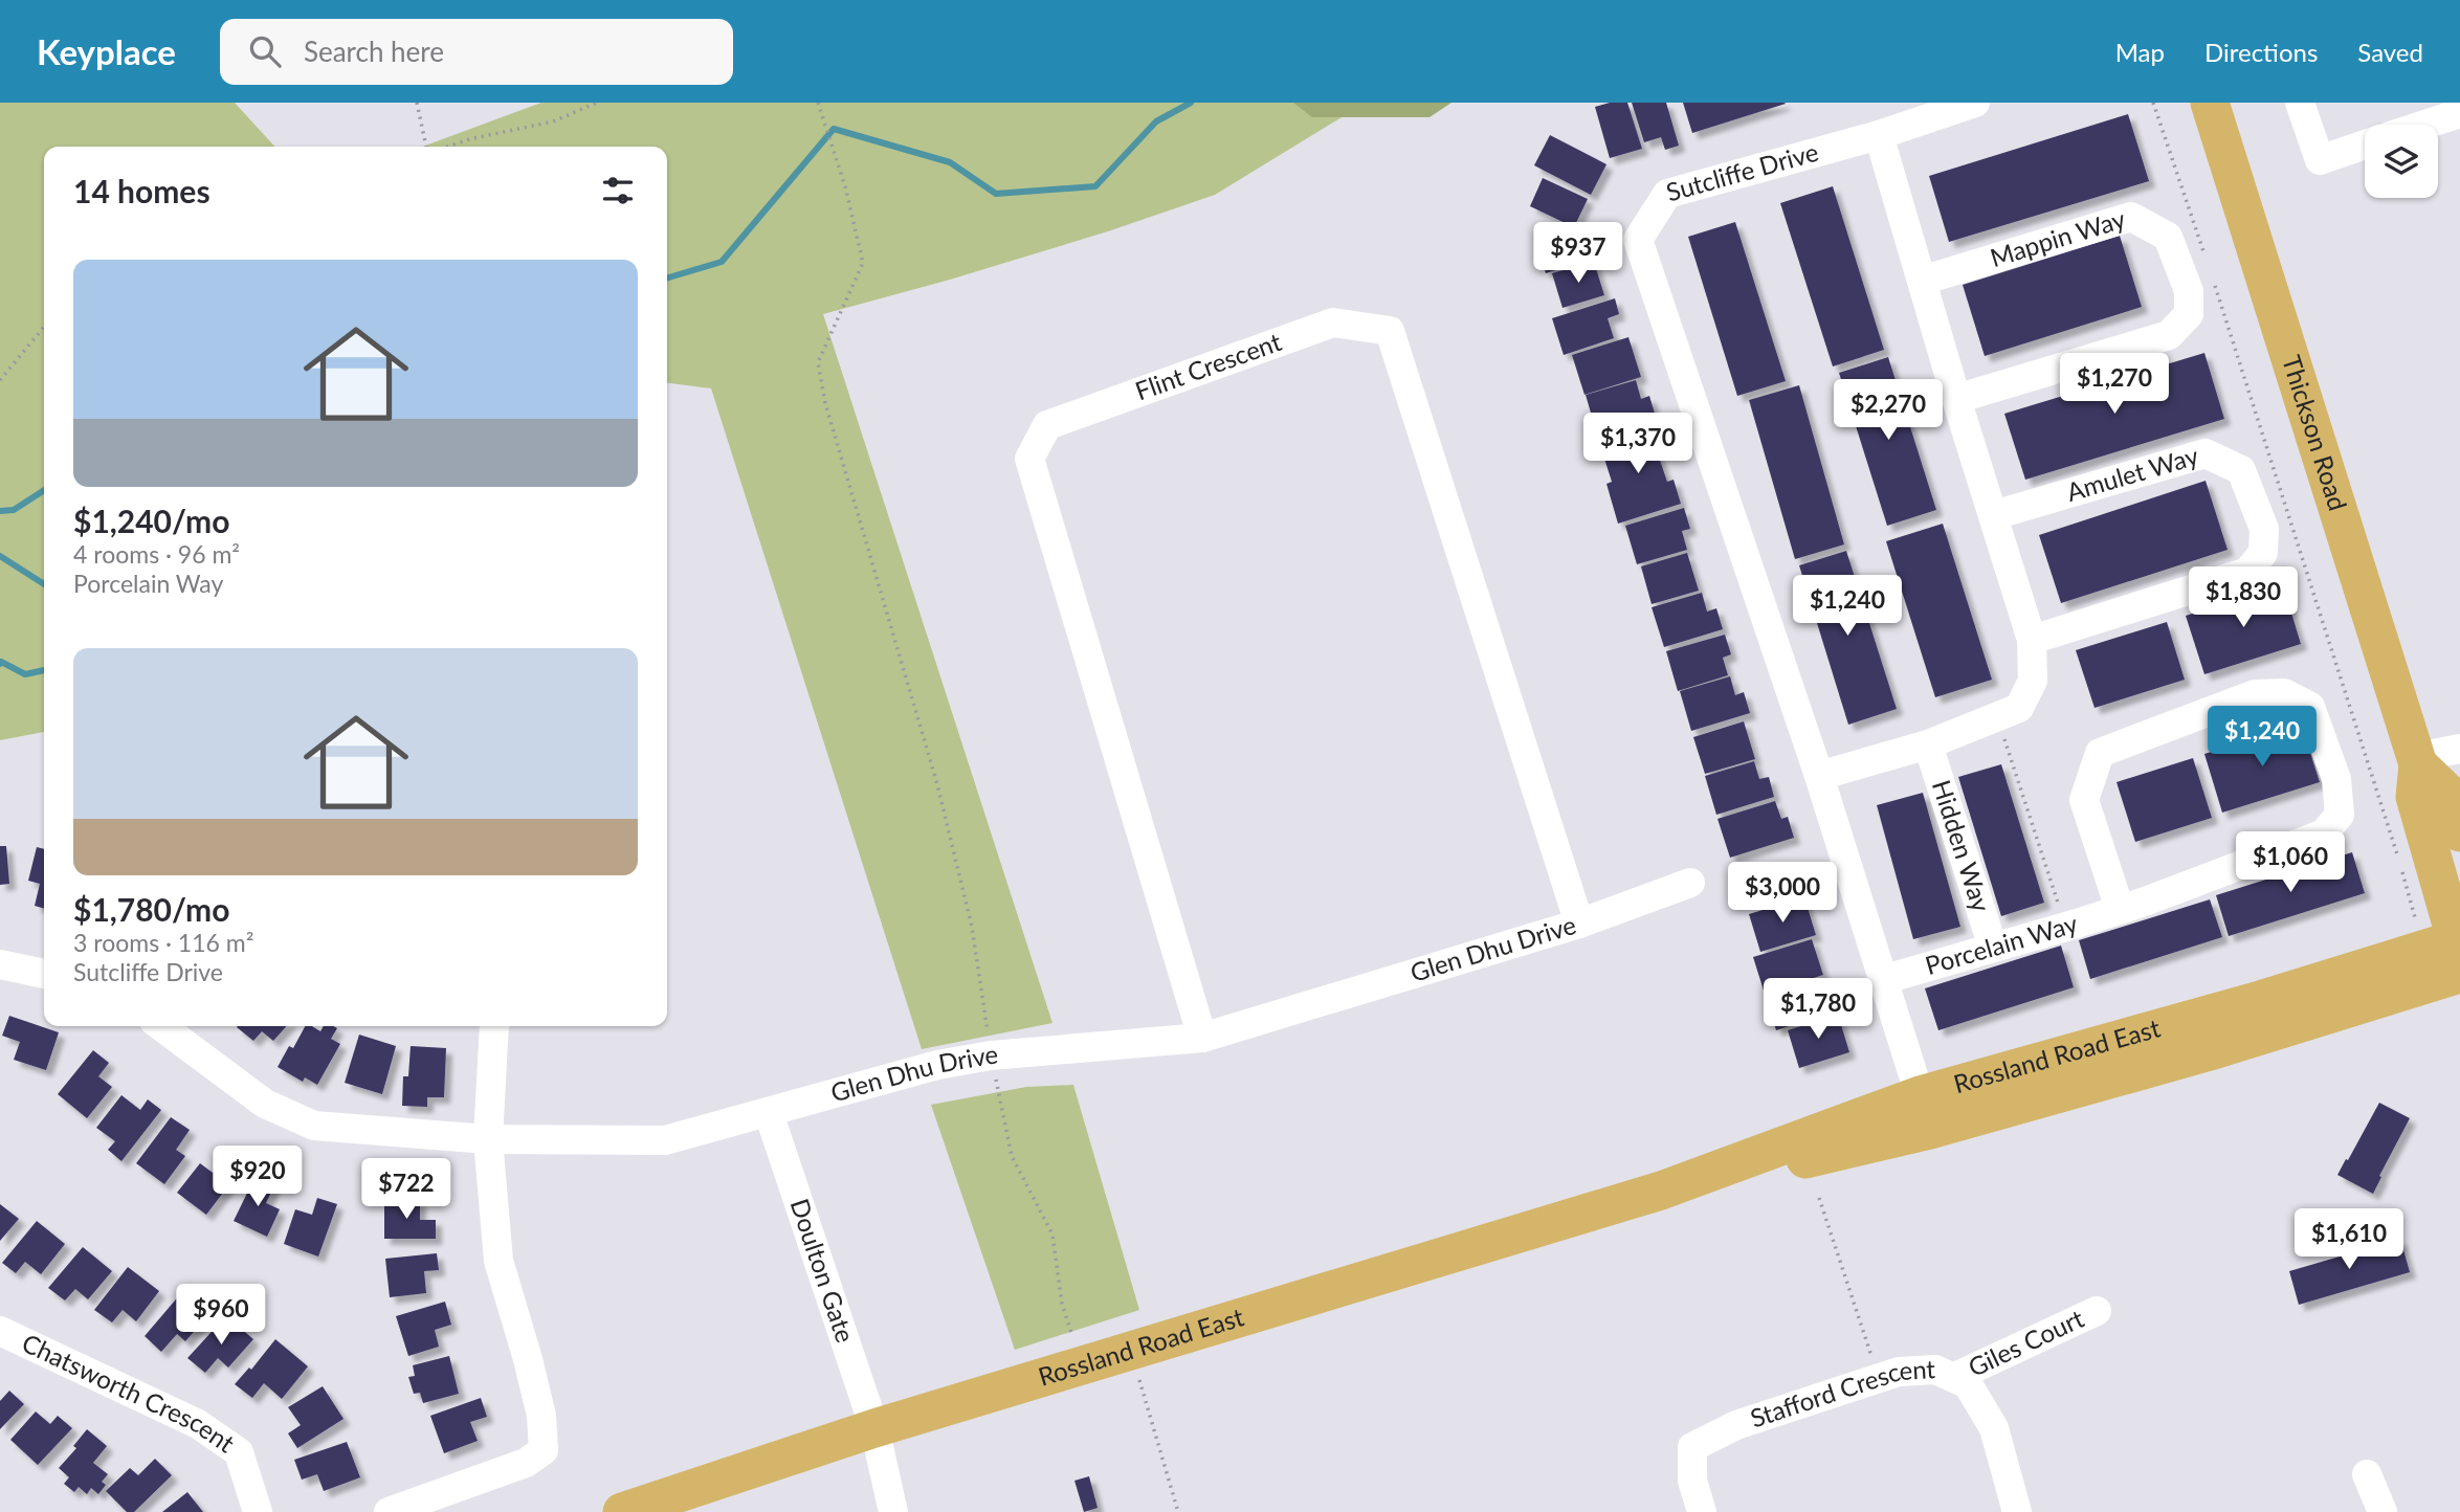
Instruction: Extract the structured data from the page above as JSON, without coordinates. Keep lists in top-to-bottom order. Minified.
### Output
{"streets":{"main road":["Thickson Road","Rossland Road East"],"street":["Sutcliffe Drive","Mappin Way","Flint Crescent","Amulet Way","Hidden Way","Porcelain Way","Glen Dhu Drive","Doulton Gate","Giles Court","Chatsworth Crescent","Stafford Crescent"]},"crossings":[["Sutcliffe Drive","Porcelain Way"],["Sutcliffe Drive","Rossland Road East"],["Flint Crescent","Glen Dhu Drive"],["Thickson Road","Rossland Road East"],["Hidden Way","Porcelain Way"],["Glen Dhu Drive","Doulton Gate"],["Rossland Road East","Doulton Gate"],["Giles Court","Stafford Crescent"]],"page":{"header":"Keyplace","search":"Search here","nav":["Map","Directions","Saved"],"heading":"14 homes","price":["$937","$1,270","$2,270","$1,370","$1,830","$1,240","$1,240","$1,060","$3,000","$1,780","$920","$722","$1,610","$960"],"list":[{"name":"$1,240/mo","note":"4 rooms · 96 m² · Porcelain Way"},{"name":"$1,780/mo","note":"3 rooms · 116 m² · Sutcliffe Drive"}]}}
